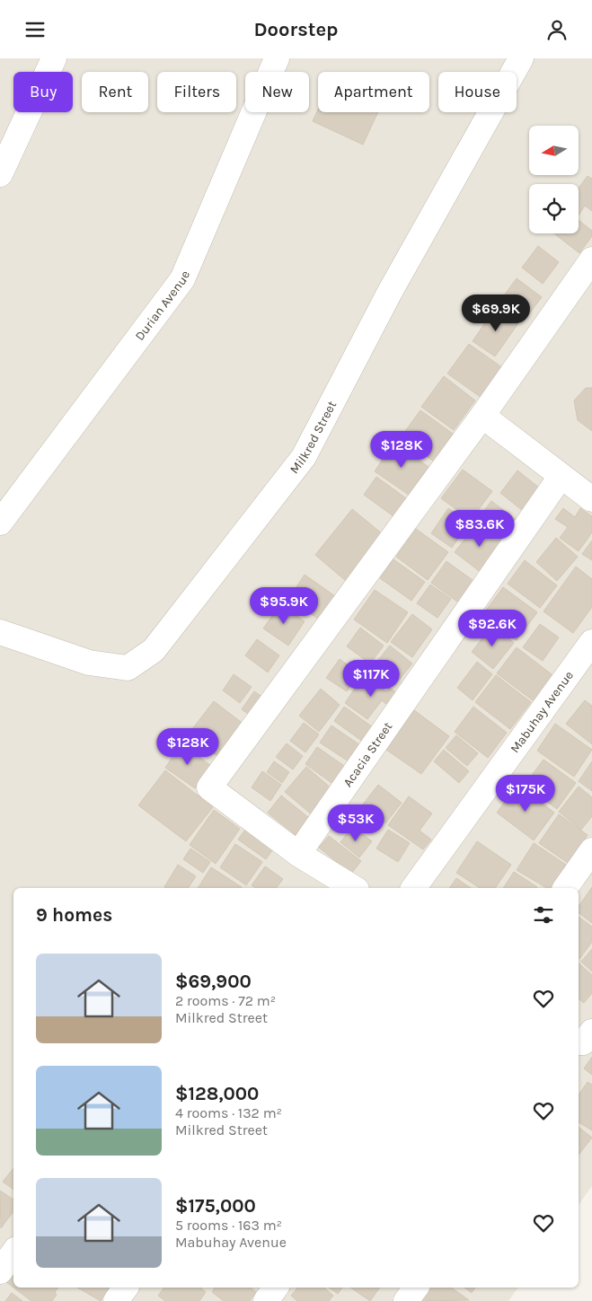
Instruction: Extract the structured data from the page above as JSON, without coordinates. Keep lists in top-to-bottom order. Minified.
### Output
{"streets":{"street":["Durian Avenue","Milkred Street","Mabuhay Avenue","Acacia Street"]},"north":"left","page":{"header":"Doorstep","chip":["Buy","Rent","Filters","New","Apartment","House"],"price":["$69.9K","$128K","$83.6K","$95.9K","$92.6K","$117K","$128K","$175K","$53K"],"heading":"9 homes","list":[{"name":"$69,900","note":"2 rooms · 72 m² · Milkred Street"},{"name":"$128,000","note":"4 rooms · 132 m² · Milkred Street"},{"name":"$175,000","note":"5 rooms · 163 m² · Mabuhay Avenue"}]}}
